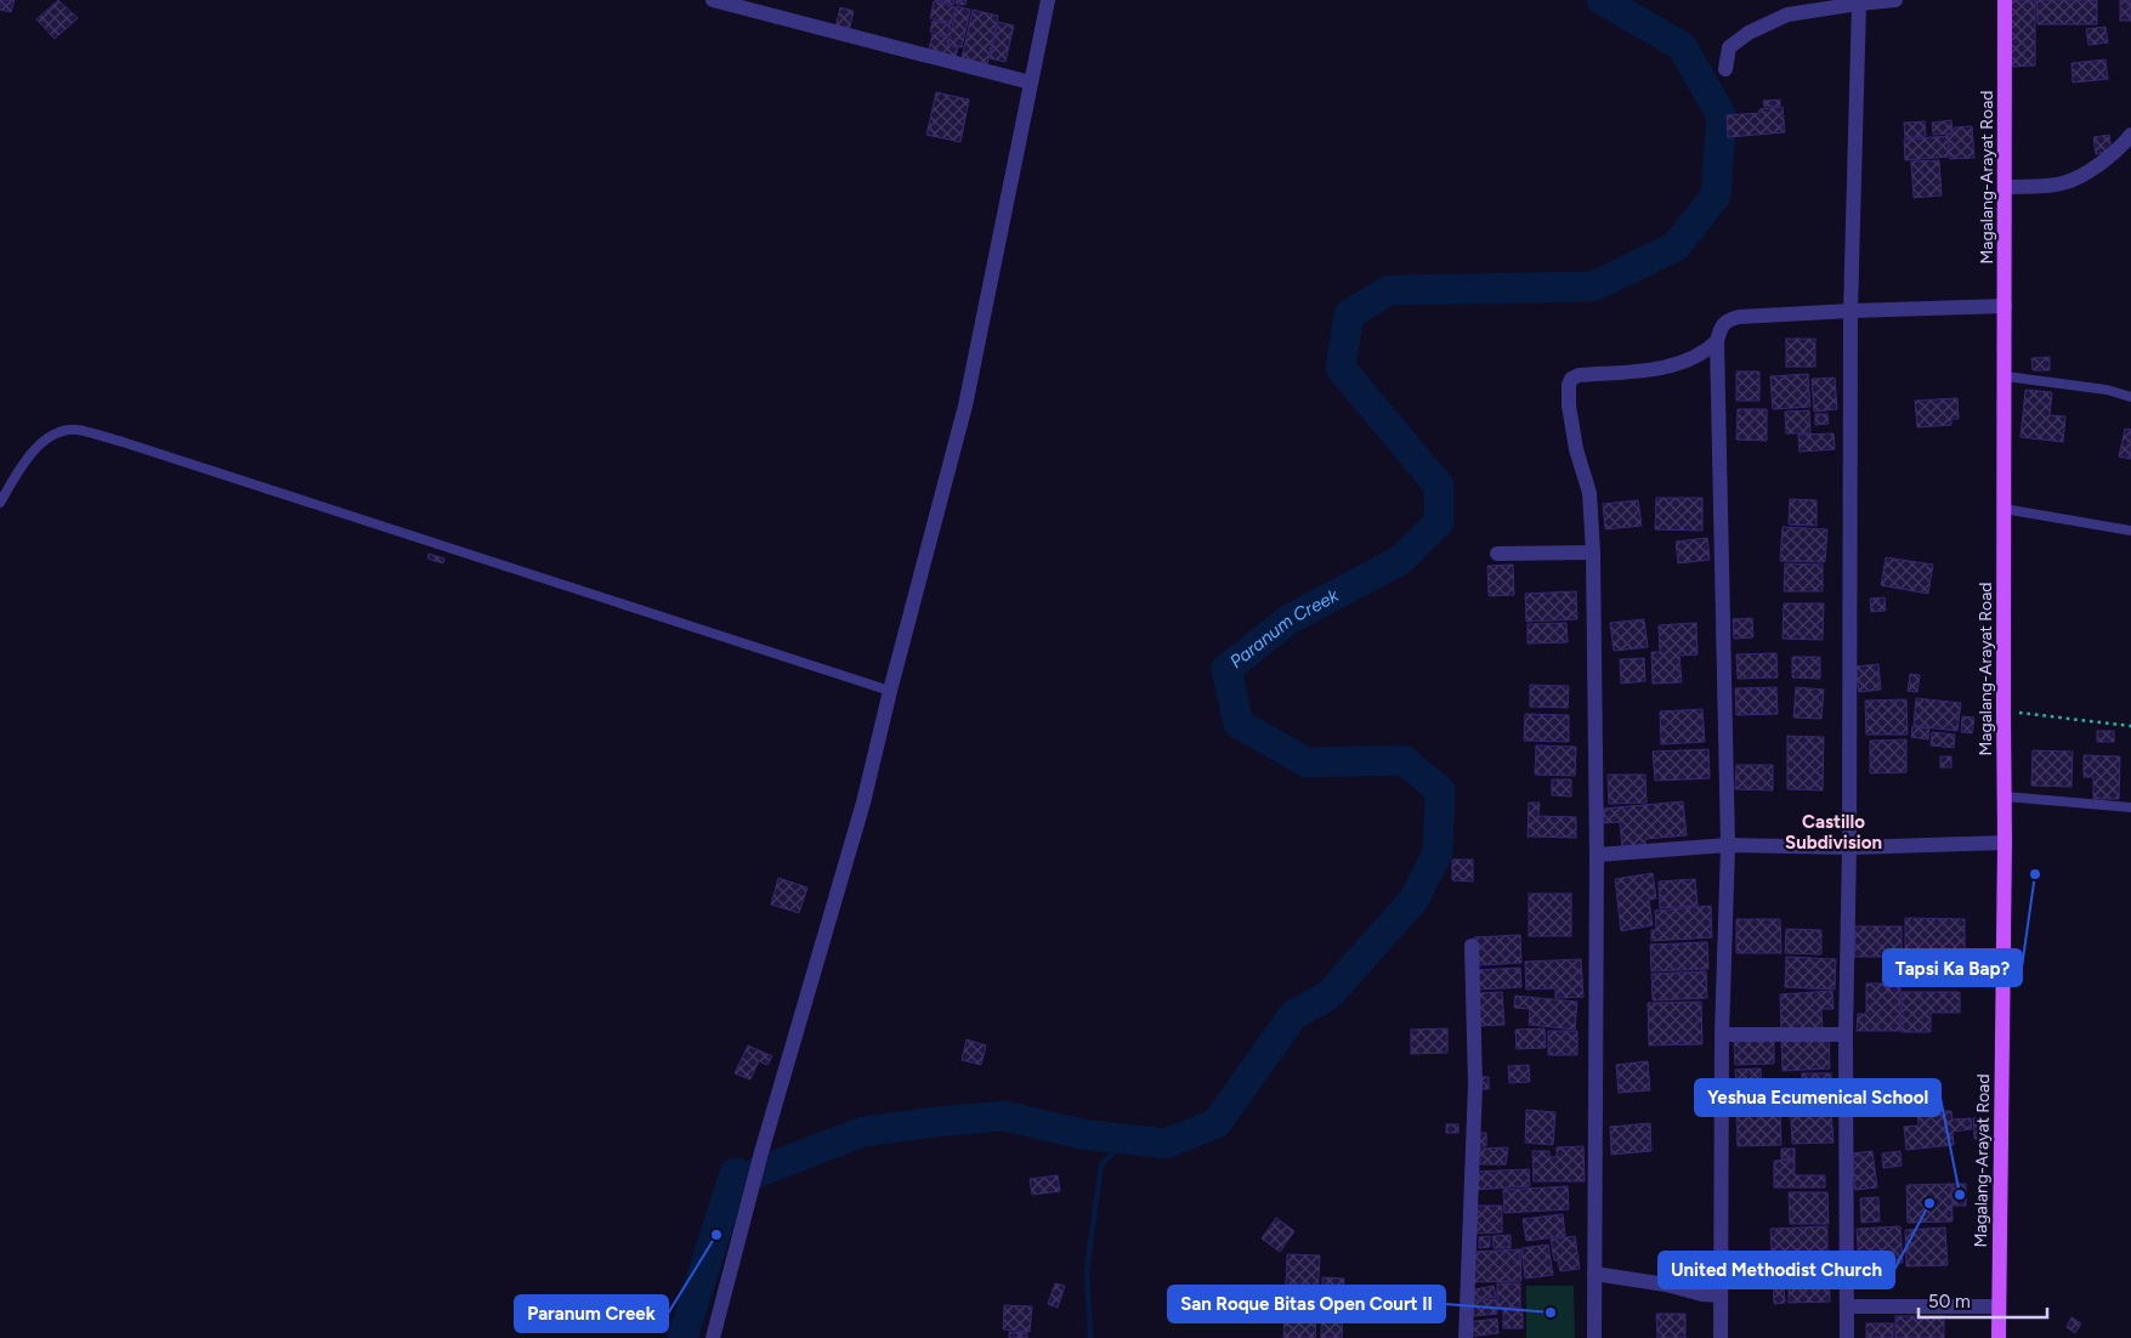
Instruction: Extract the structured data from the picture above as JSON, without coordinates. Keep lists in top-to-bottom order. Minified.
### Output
{"streets":{"main road":["Magalang-Arayat Road"]},"districts":["Castillo Subdivision"],"water":["Paranum Creek"],"places":["Tapsi Ka Bap?","Yeshua Ecumenical School","United Methodist Church","Paranum Creek","San Roque Bitas Open Court II"],"scale_bar":"50 m"}
